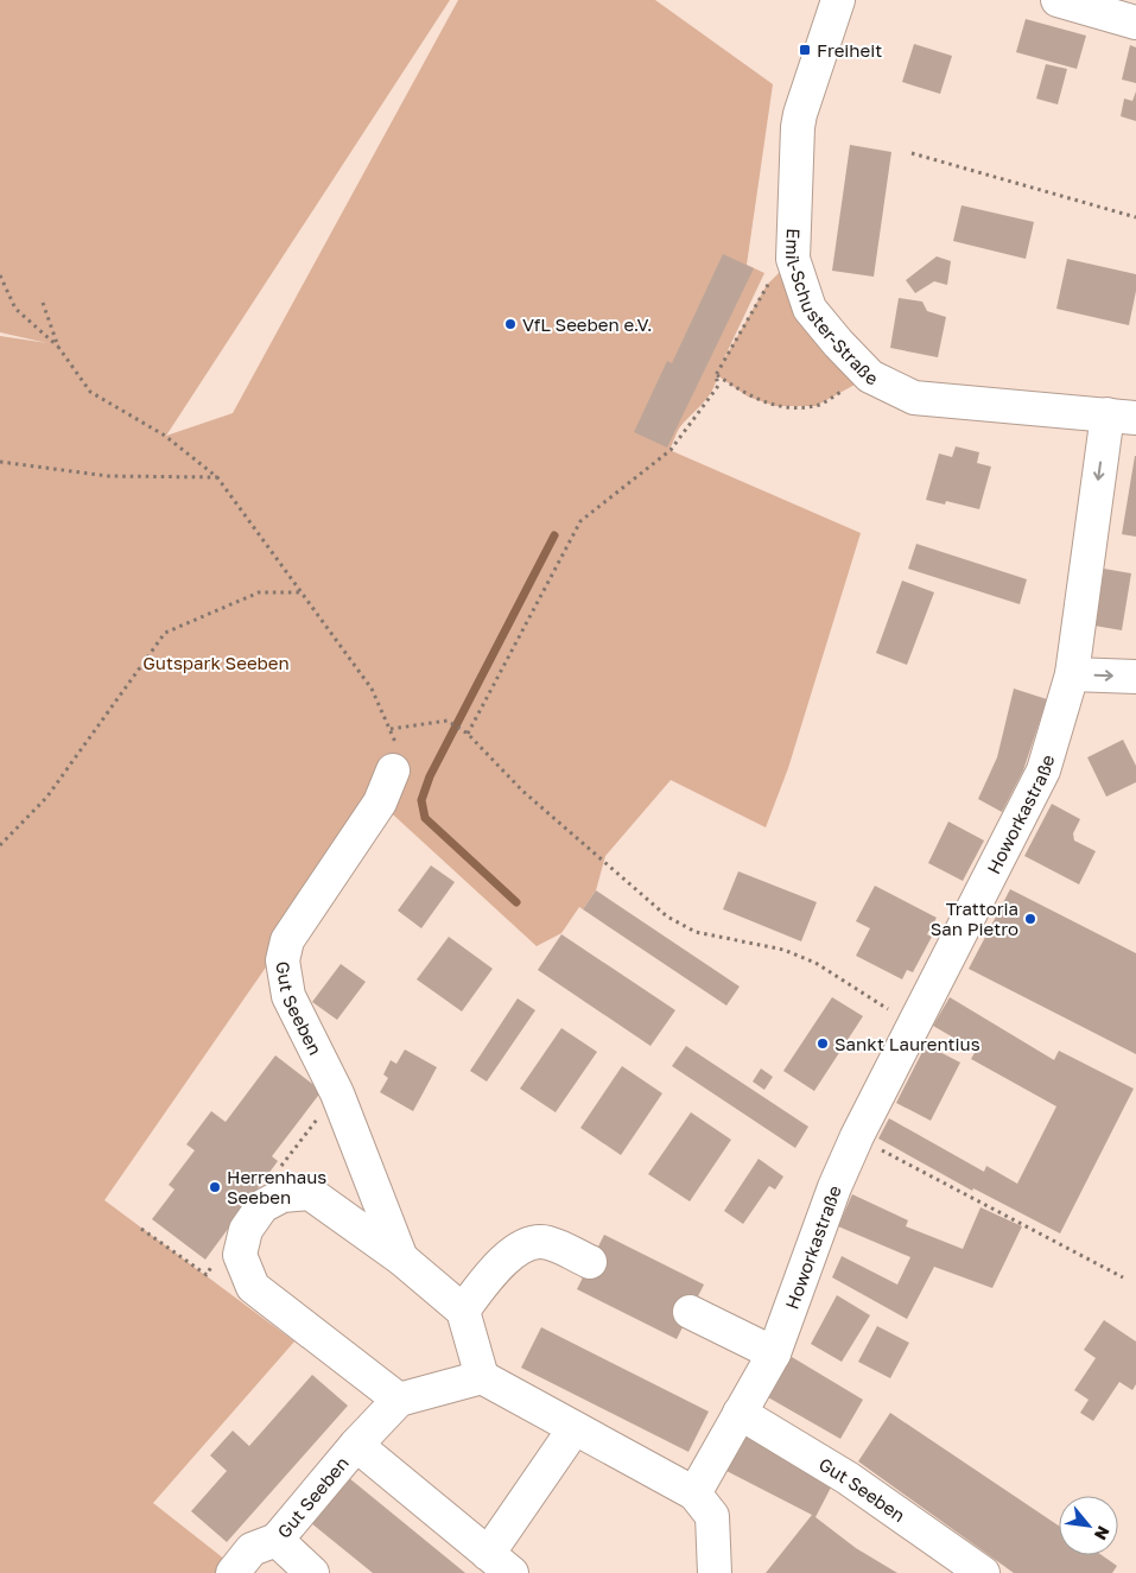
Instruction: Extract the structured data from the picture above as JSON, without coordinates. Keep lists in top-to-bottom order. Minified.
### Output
{"streets":{"street":["Emil-Schuster-Straße","Howorkastraße","Gut Seeben"]},"crossings":[["Emil-Schuster-Straße","Howorkastraße"]],"parks":["Gutspark Seeben"],"places":{"transit":["Freiheit"],"other":["VfL Seeben e.V.","Trattoria San Pietro","Sankt Laurentius","Herrenhaus Seeben"]},"north":"bottom right"}
